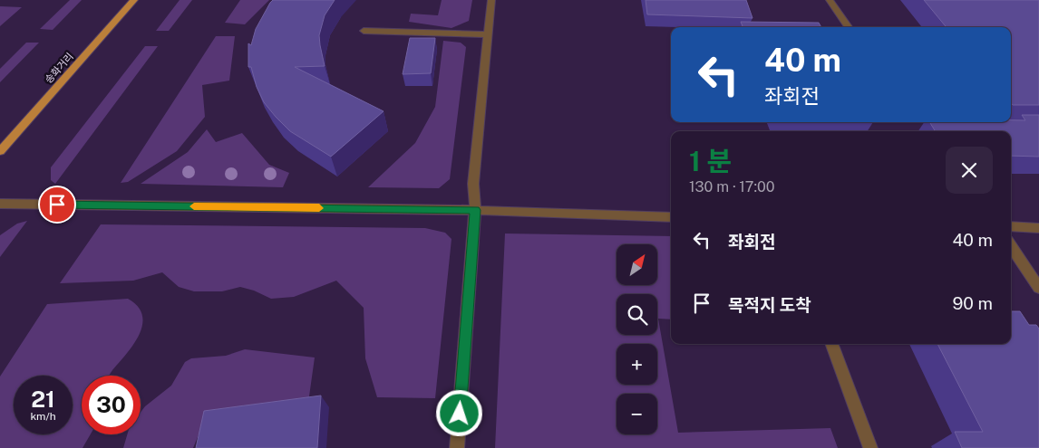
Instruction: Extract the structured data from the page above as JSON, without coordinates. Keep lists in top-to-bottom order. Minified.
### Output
{"streets":{"main road":["송화거리"]},"north":"top right","page":{"turn":["40 m","좌회전"],"heading":["1 분","130 m · 17:00"],"list":[{"name":"좌회전","value":"40 m"},{"name":"목적지 도착","value":"90 m"}],"map_buttons":["+","−"],"speed":"21 km/h","limit":"30"}}
